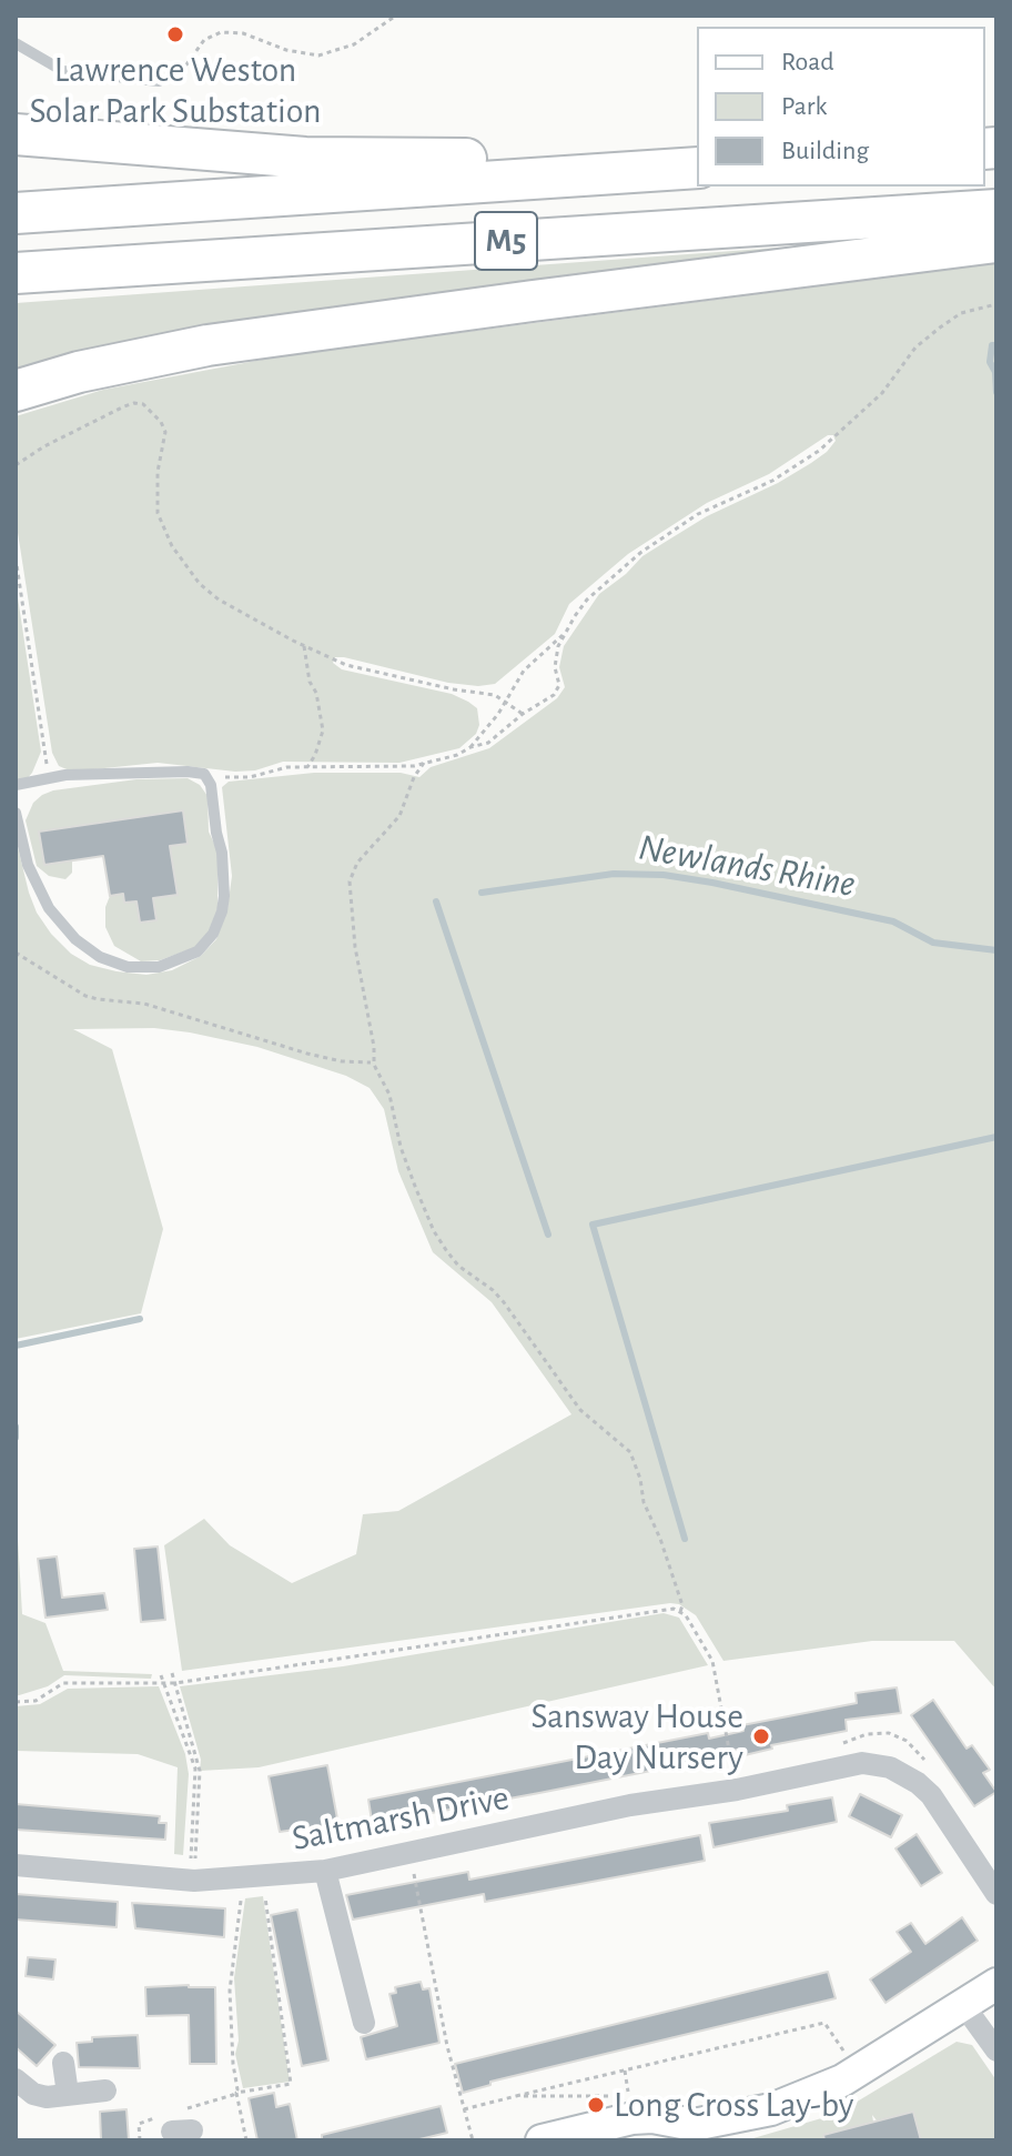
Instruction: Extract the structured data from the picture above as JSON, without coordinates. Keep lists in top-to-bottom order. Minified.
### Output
{"streets":{"highway":["M5"],"street":["Saltmarsh Drive"]},"water":["Newlands Rhine"],"places":["Lawrence Weston Solar Park Substation","Sansway House Day Nursery","Long Cross Lay-by"],"legend":["Road","Park","Building"]}
